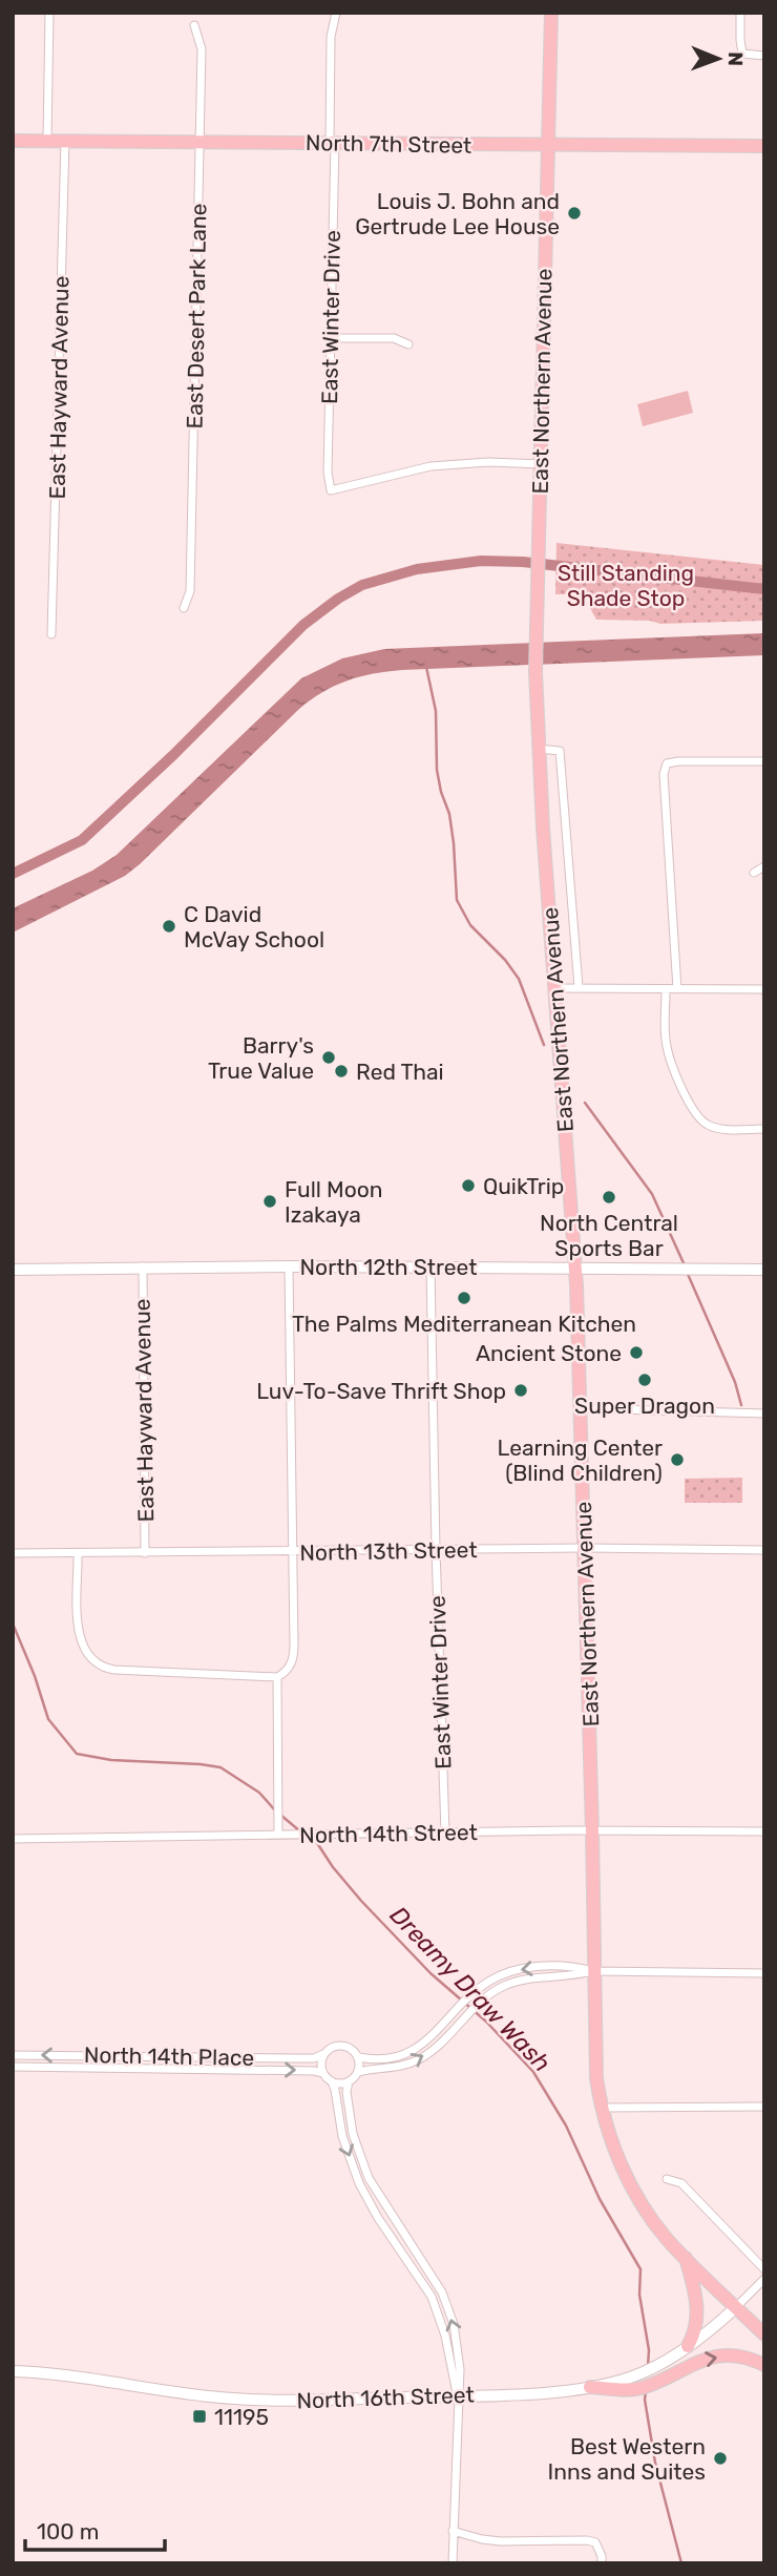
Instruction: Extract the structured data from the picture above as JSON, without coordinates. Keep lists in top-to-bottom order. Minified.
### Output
{"streets":{"main road":["North 7th Street","East Northern Avenue"],"street":["East Desert Park Lane","East Winter Drive","East Hayward Avenue","North 12th Street","North 13th Street","North 14th Street","North 14th Place","North 16th Street"]},"crossings":[["North 7th Street","East Desert Park Lane"],["North 7th Street","East Winter Drive"],["North 7th Street","East Northern Avenue"],["North 7th Street","East Hayward Avenue"],["East Winter Drive","East Northern Avenue"],["East Winter Drive","North 12th Street"],["East Winter Drive","North 13th Street"],["East Winter Drive","North 14th Street"],["East Northern Avenue","North 12th Street"],["East Northern Avenue","North 13th Street"],["East Northern Avenue","North 14th Street"],["East Northern Avenue","North 14th Place"],["East Hayward Avenue","North 12th Street"],["East Hayward Avenue","North 13th Street"]],"water":["Dreamy Draw Wash"],"parks":["Still Standing Shade Stop"],"places":{"other":["Louis J. Bohn and Gertrude Lee House","C David McVay School","Barry's True Value","Red Thai","QuikTrip","North Central Sports Bar","Full Moon Izakaya","The Palms Mediterranean Kitchen","Ancient Stone","Super Dragon","Luv-To-Save Thrift Shop","Learning Center (Blind Children)","Best Western Inns and Suites"],"transit":["11195"]},"scale_bar":"100 m","north":"right"}
